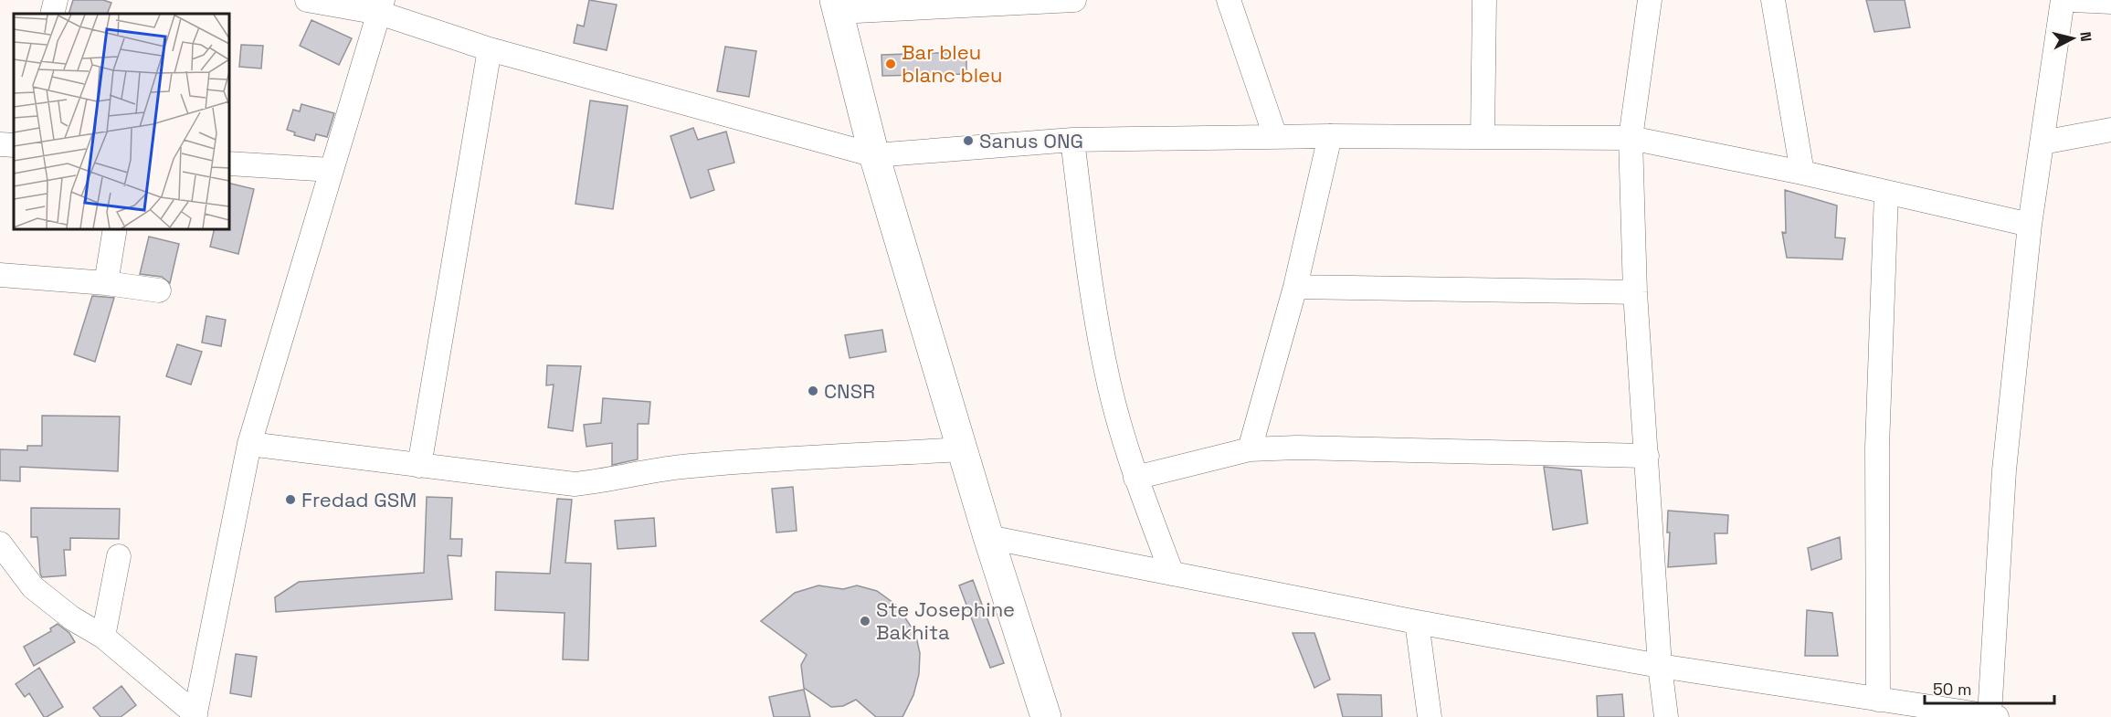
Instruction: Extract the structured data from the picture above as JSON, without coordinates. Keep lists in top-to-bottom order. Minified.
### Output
{"places":["Bar bleu blanc bleu","Sanus ONG","CNSR","Fredad GSM","Ste Josephine Bakhita"],"scale_bar":"50 m","north":"right"}
